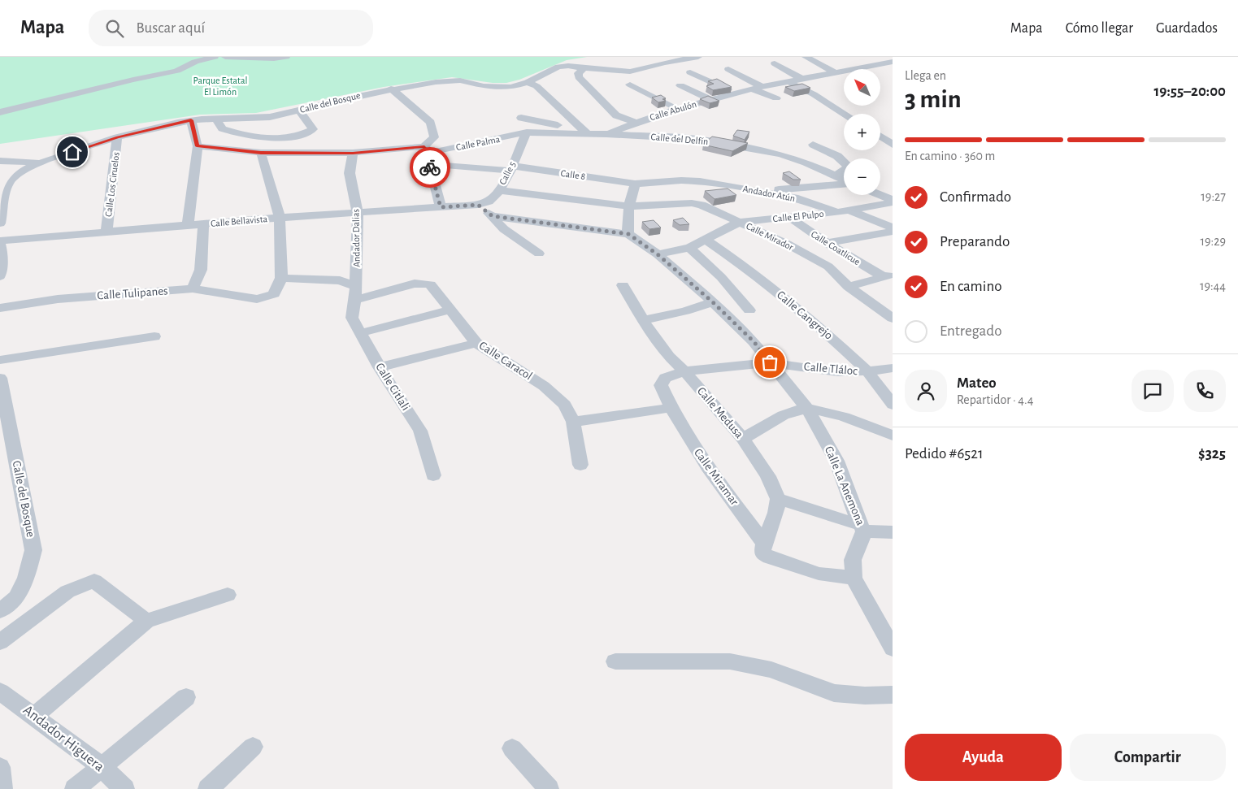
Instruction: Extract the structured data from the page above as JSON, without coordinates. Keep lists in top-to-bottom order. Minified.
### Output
{"streets":{"street":["Calle del Bosque","Calle Abulón","Calle del Delfín","Calle Palma","Calle 5","Calle 8","Calle Los Ciruelos","Andador Atún","Calle El Pulpo","Calle Bellavista","Calle Mirador","Andador Dalias","Calle Coatlicue","Calle Tulipanes","Calle Cangrejo","Calle Caracol","Calle Tláloc","Calle Citlali","Calle Medusa","Calle Miramar","Calle La Anemona","Andador Higuera"]},"crossings":[["Calle del Bosque","Calle Los Ciruelos"],["Calle Abulón","Calle del Delfín"],["Calle del Delfín","Calle Palma"],["Calle del Delfín","Calle 5"],["Calle Palma","Calle 5"],["Calle Palma","Calle 8"],["Calle 5","Calle 8"],["Calle 5","Calle Bellavista"],["Calle 5","Calle Mirador"],["Calle 8","Andador Atún"],["Calle Los Ciruelos","Calle Bellavista"],["Andador Atún","Calle El Pulpo"],["Calle El Pulpo","Calle Mirador"],["Calle El Pulpo","Calle Coatlicue"],["Calle El Pulpo","Calle Cangrejo"],["Calle El Pulpo","Calle La Anemona"],["Calle Bellavista","Andador Dalias"],["Andador Dalias","Calle Caracol"],["Andador Dalias","Calle Citlali"],["Calle Cangrejo","Calle Tláloc"],["Calle Caracol","Calle Citlali"],["Calle Tláloc","Calle La Anemona"],["Calle Medusa","Calle Miramar"]],"parks":["Parque Estatal El Limón"],"north":"top left","page":{"header":"Mapa","search":"Buscar aquí","nav":["Mapa","Cómo llegar","Guardados"],"heading":["3 min","Llega en","19:55–20:00"],"panel":["Mateo","Repartidor · 4.4","Pedido #6521","$325"],"map_buttons":["+","−"],"bar":"En camino · 360 m","list":[["Confirmado","19:27"],["Preparando","19:29"],["En camino","19:44"],"Entregado"],"buttons":["Ayuda","Compartir"]}}
